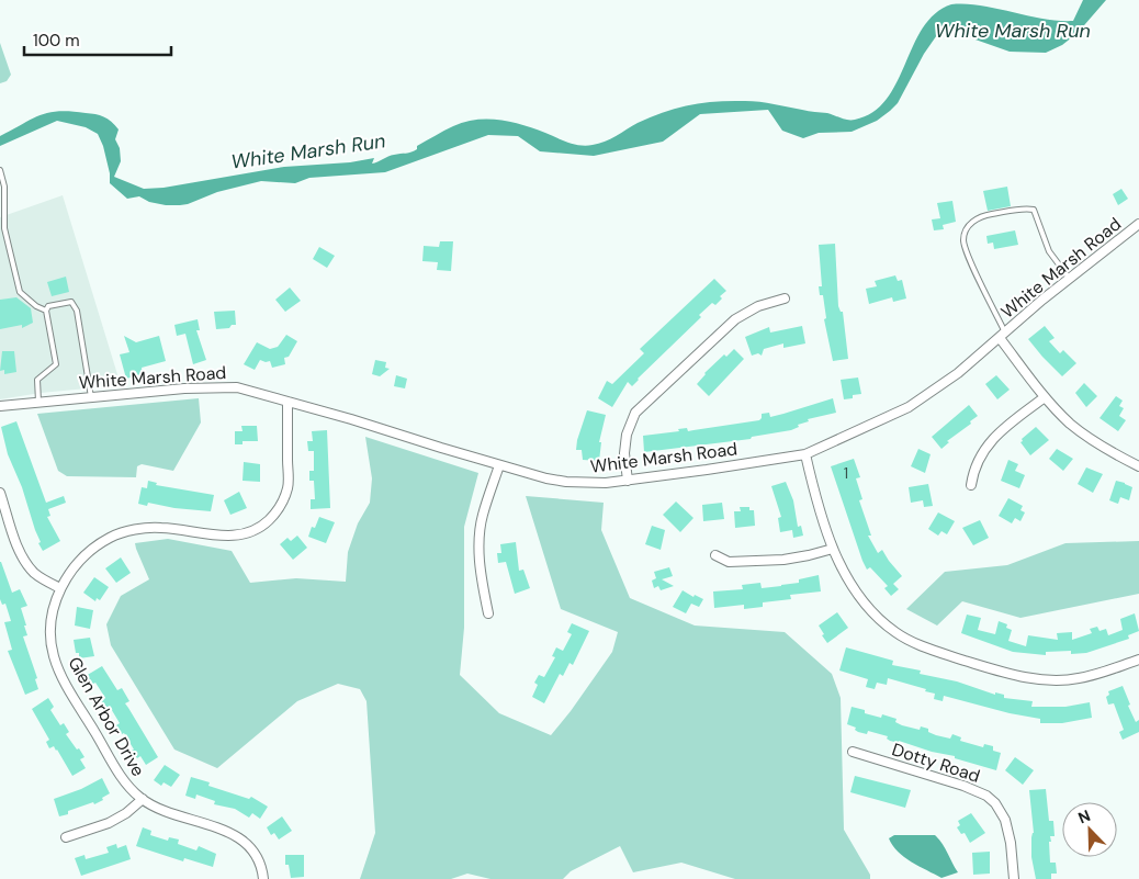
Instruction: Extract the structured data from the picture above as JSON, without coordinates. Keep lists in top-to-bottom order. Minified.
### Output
{"streets":{"street":["White Marsh Road","Glen Arbor Drive","Dotty Road"]},"crossings":[["White Marsh Road","Glen Arbor Drive"]],"water":["White Marsh Run"],"house_numbers":["1"],"scale_bar":"100 m","north":"top left"}
